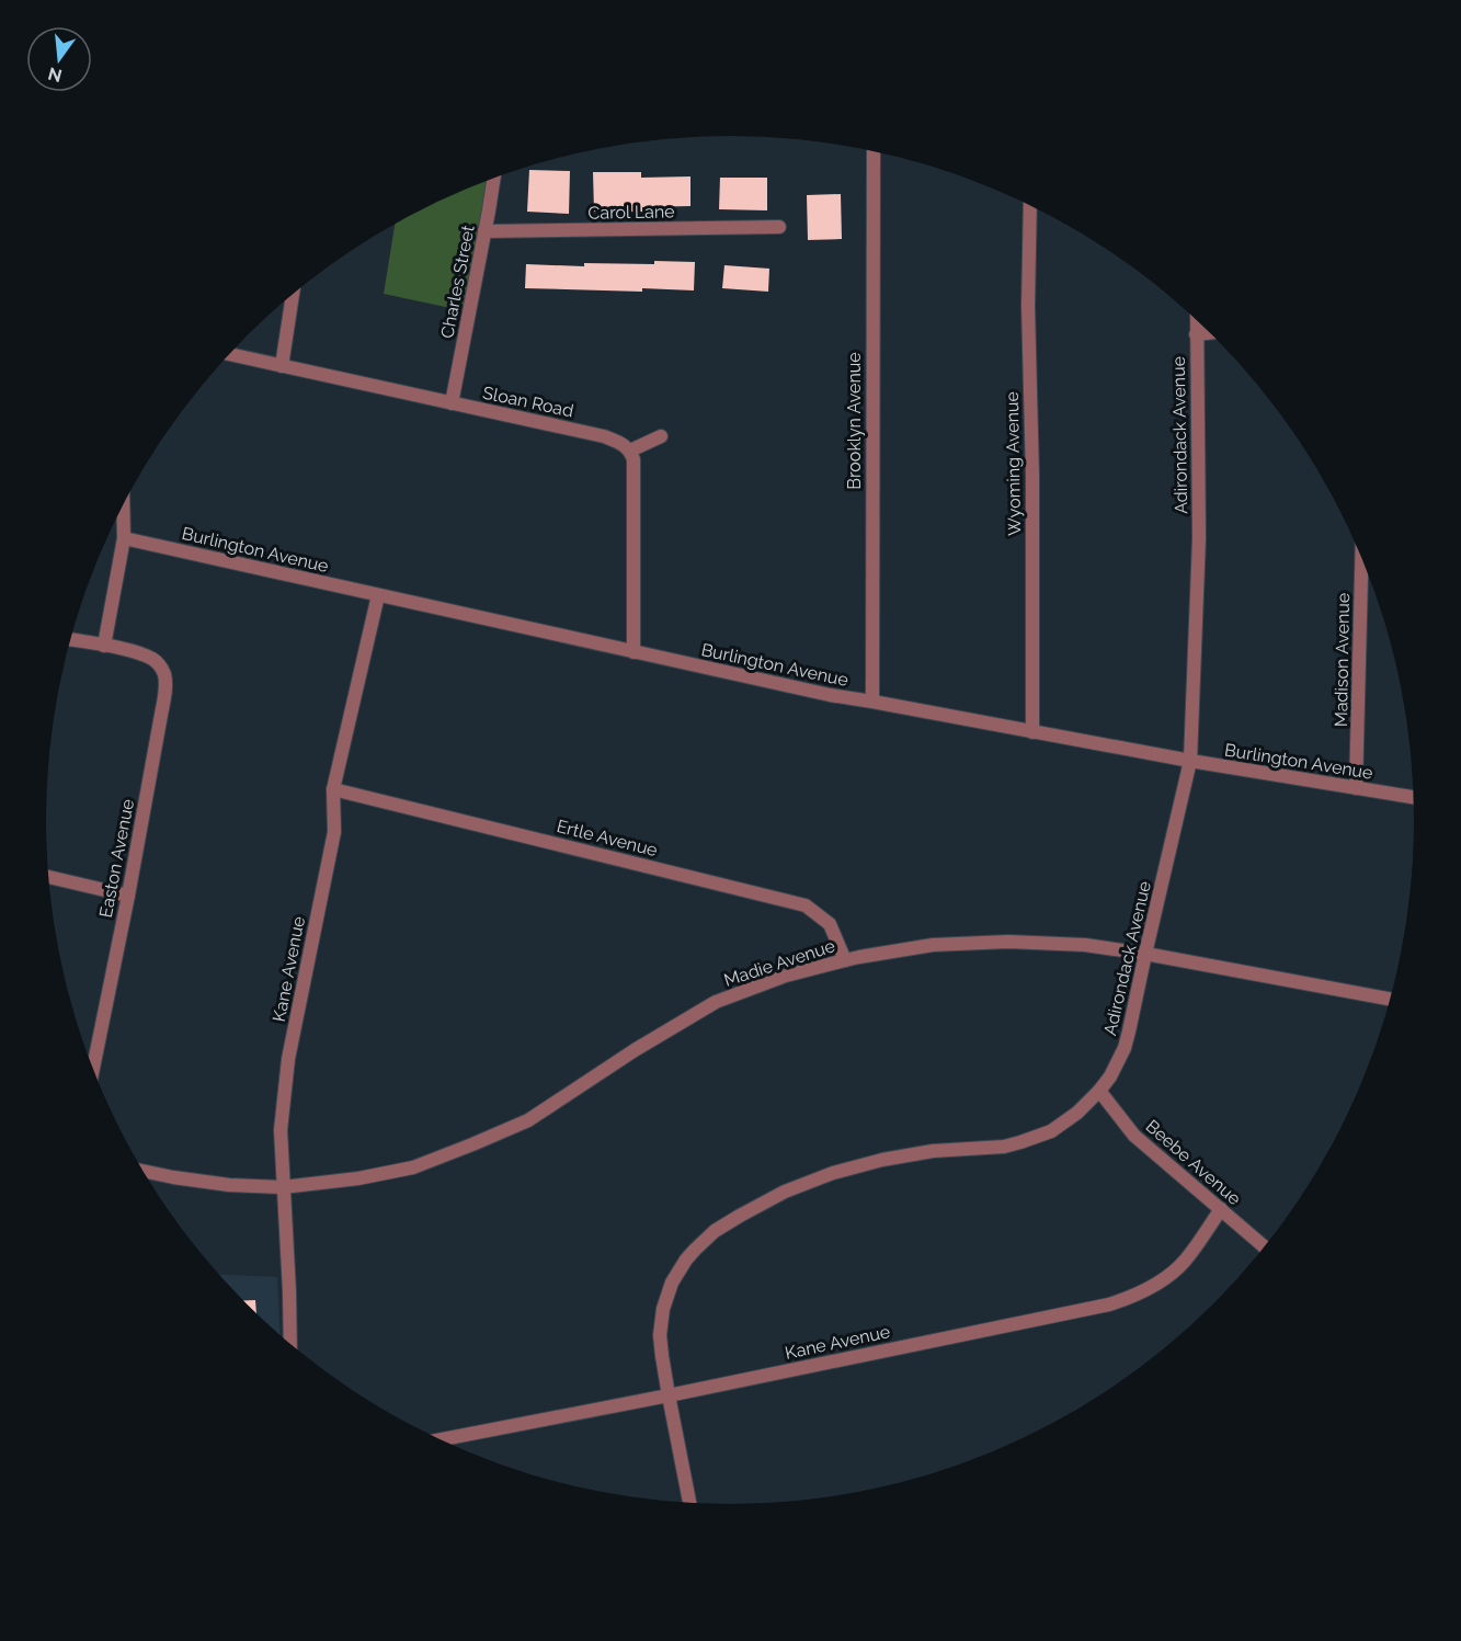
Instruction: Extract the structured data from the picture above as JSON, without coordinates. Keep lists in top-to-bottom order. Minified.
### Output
{"streets":{"street":["Carol Lane","Charles Street","Sloan Road","Brooklyn Avenue","Adirondack Avenue","Wyoming Avenue","Burlington Avenue","Madison Avenue","Ertle Avenue","Easton Avenue","Madie Avenue","Kane Avenue","Beebe Avenue"]},"crossings":[["Carol Lane","Charles Street"],["Charles Street","Sloan Road"],["Brooklyn Avenue","Burlington Avenue"],["Adirondack Avenue","Burlington Avenue"],["Adirondack Avenue","Madie Avenue"],["Adirondack Avenue","Kane Avenue"],["Adirondack Avenue","Beebe Avenue"],["Wyoming Avenue","Burlington Avenue"],["Burlington Avenue","Madison Avenue"],["Burlington Avenue","Kane Avenue"],["Ertle Avenue","Madie Avenue"],["Ertle Avenue","Kane Avenue"],["Madie Avenue","Kane Avenue"],["Kane Avenue","Beebe Avenue"]],"north":"bottom"}
